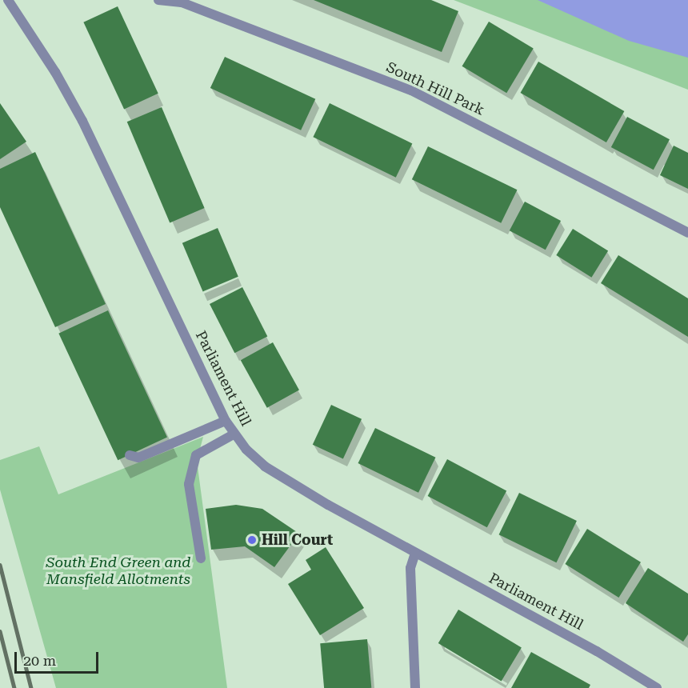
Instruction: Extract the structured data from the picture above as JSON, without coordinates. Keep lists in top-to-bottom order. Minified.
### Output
{"streets":{"street":["South Hill Park","Parliament Hill"]},"parks":["South End Green and Mansfield Allotments"],"places":["Hill Court"],"scale_bar":"20 m"}
